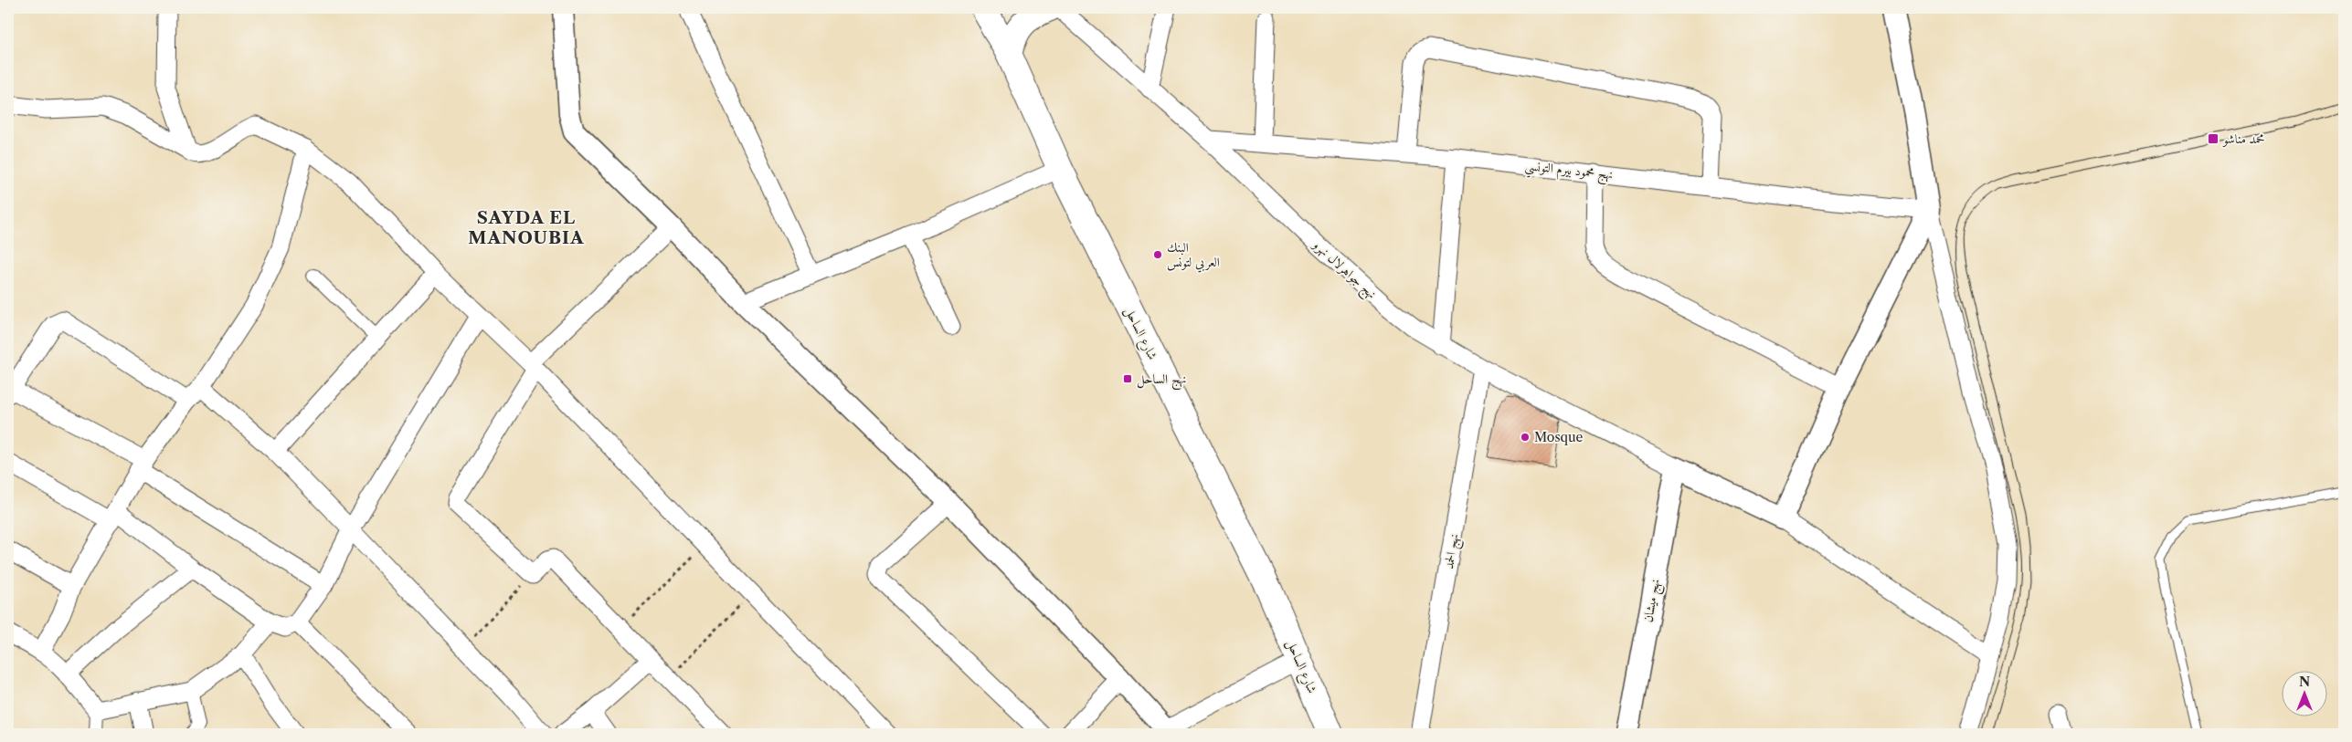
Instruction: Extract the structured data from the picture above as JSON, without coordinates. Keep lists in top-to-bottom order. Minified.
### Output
{"streets":{"main road":["شارع الساحل"],"street":["نهج محمود بيرم التونسي","نهج جواهرلال نهرو","نهج الحمد","نهج ميشان"]},"crossings":[["نهج محمود بيرم التونسي","نهج جواهرلال نهرو"],["نهج جواهرلال نهرو","نهج الحمد"],["نهج جواهرلال نهرو","نهج ميشان"]],"districts":["SAYDA EL MANOUBIA"],"places":{"transit":["محمد مناشو","نهج الساحل"],"other":["البنك العربي لتونس","Mosque"]},"north":"top"}
